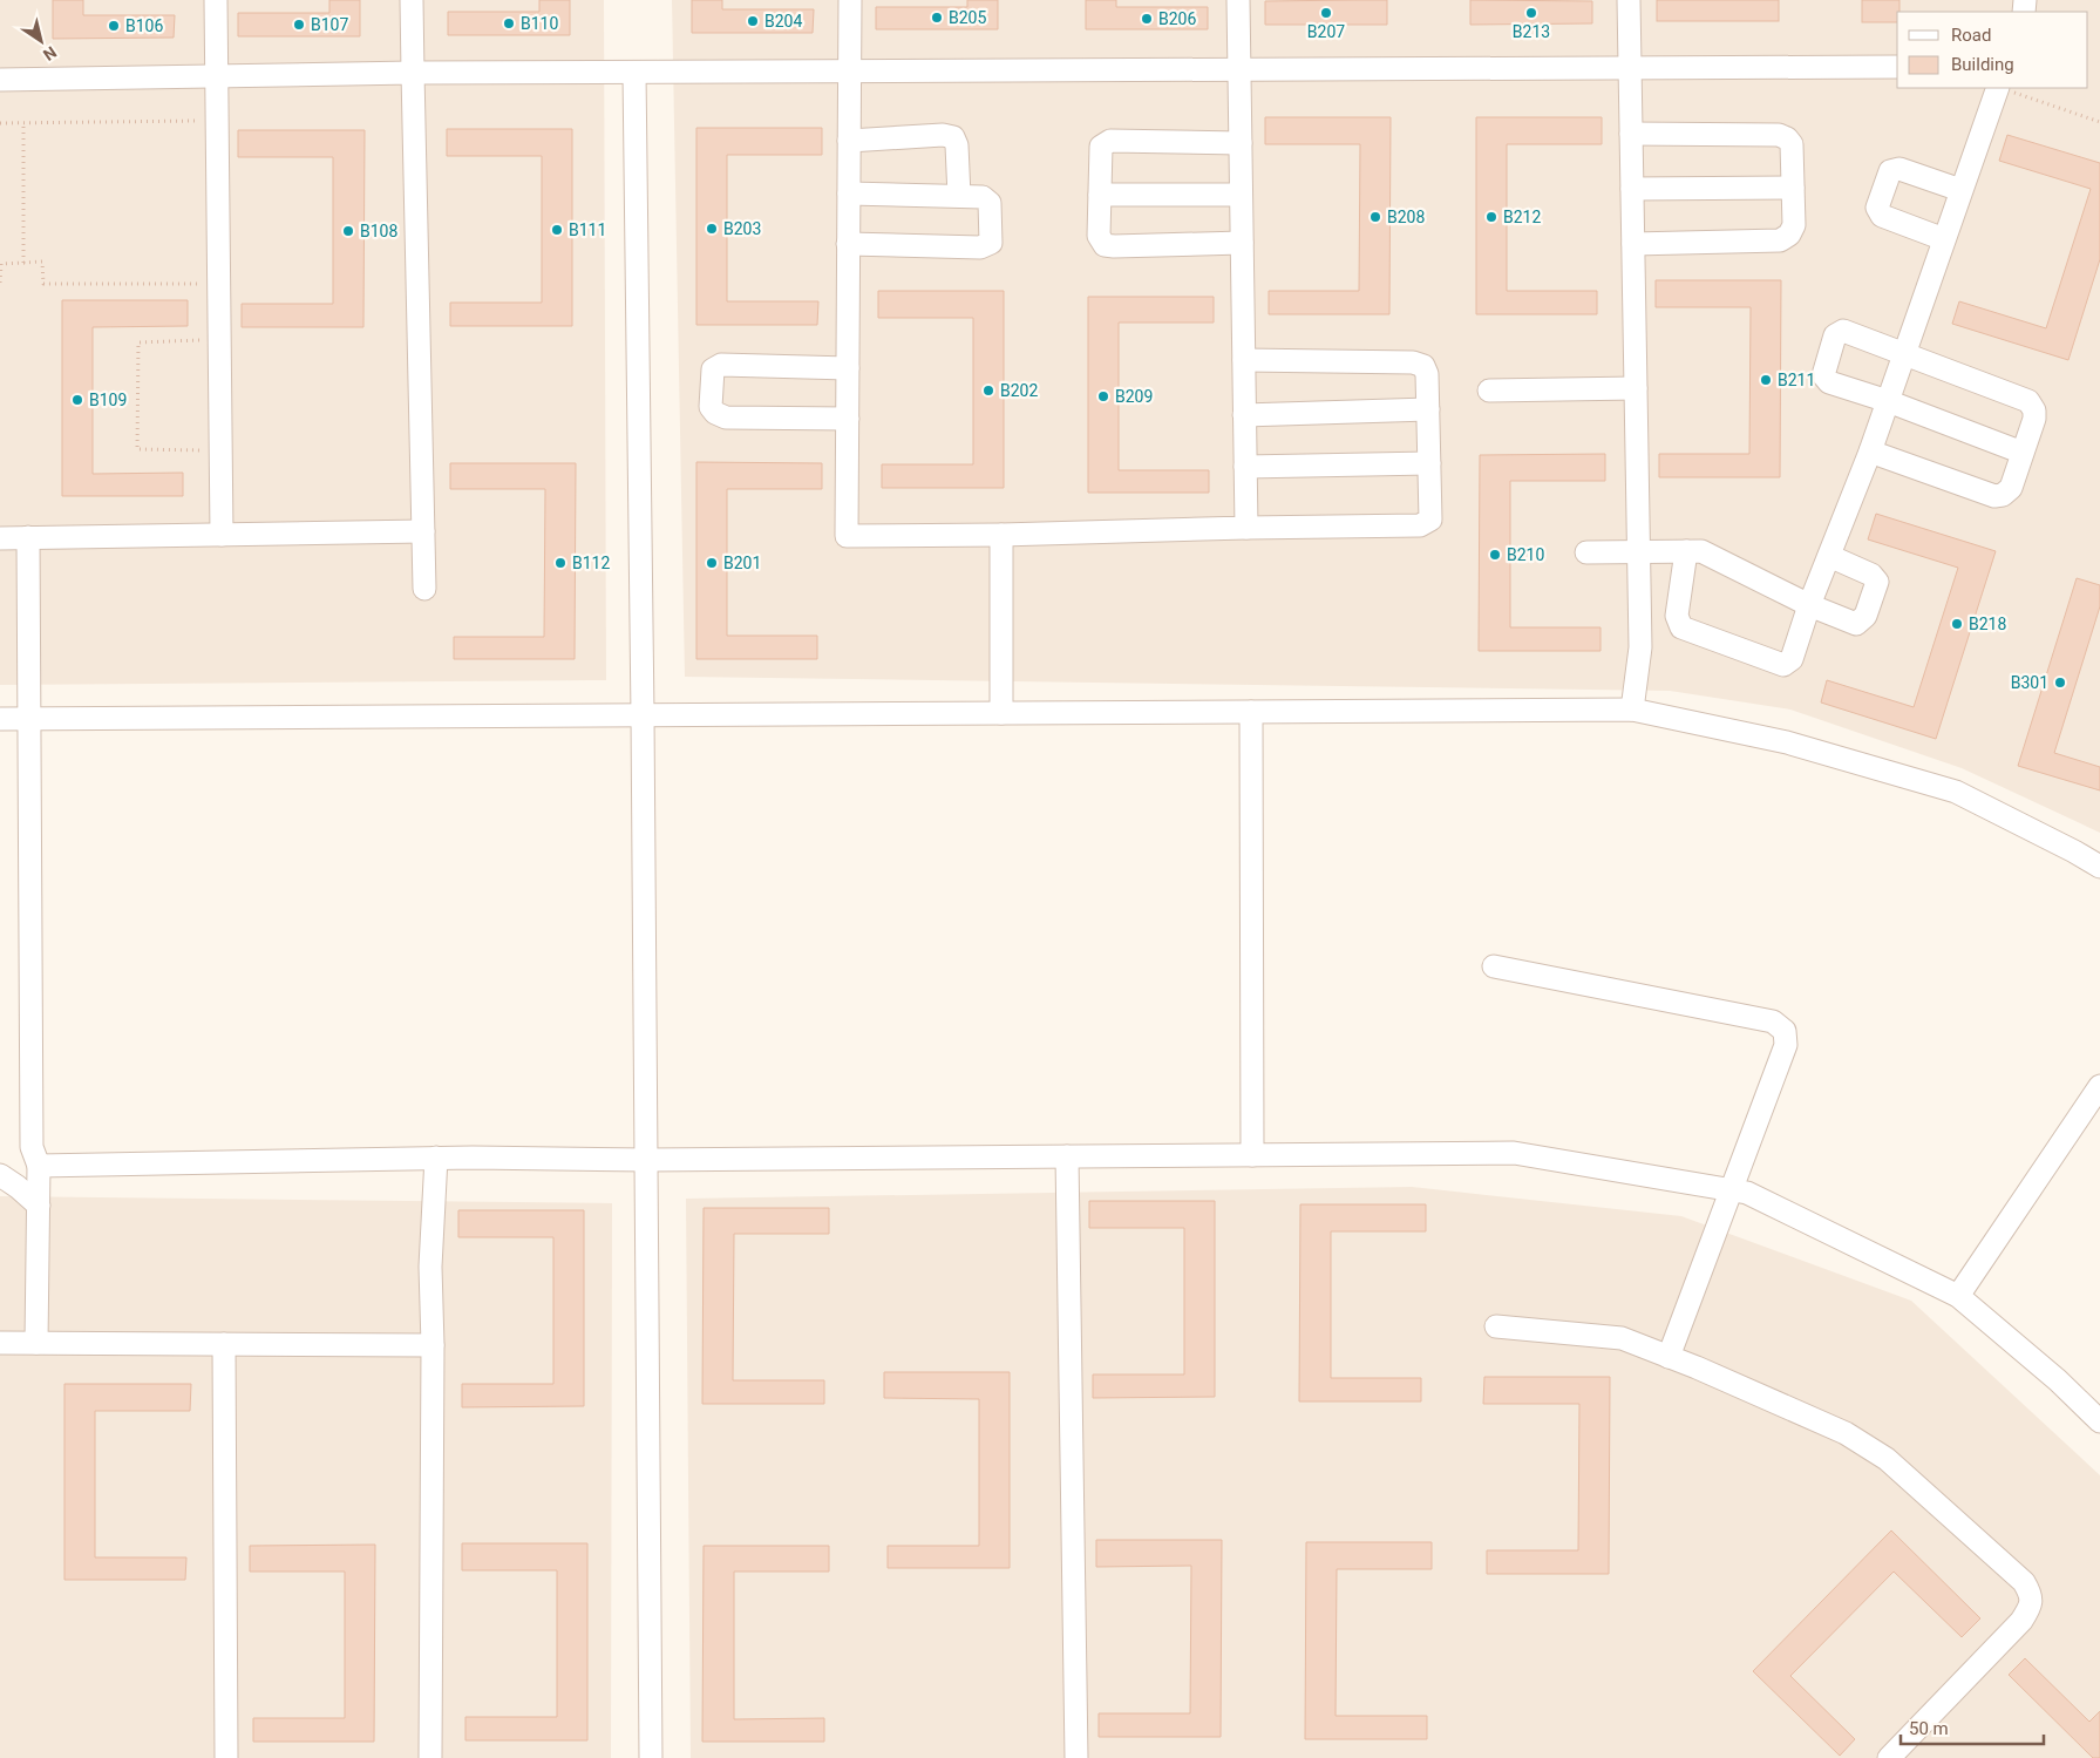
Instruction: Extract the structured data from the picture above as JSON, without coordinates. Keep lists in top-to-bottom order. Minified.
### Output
{"places":["B207","B213","B205","B206","B204","B110","B107","B106","B208","B212","B203","B111","B108","B211","B202","B209","B109","B210","B112","B201","B218","B301"],"legend":["Road","Building"],"scale_bar":"50 m","north":"bottom right"}
